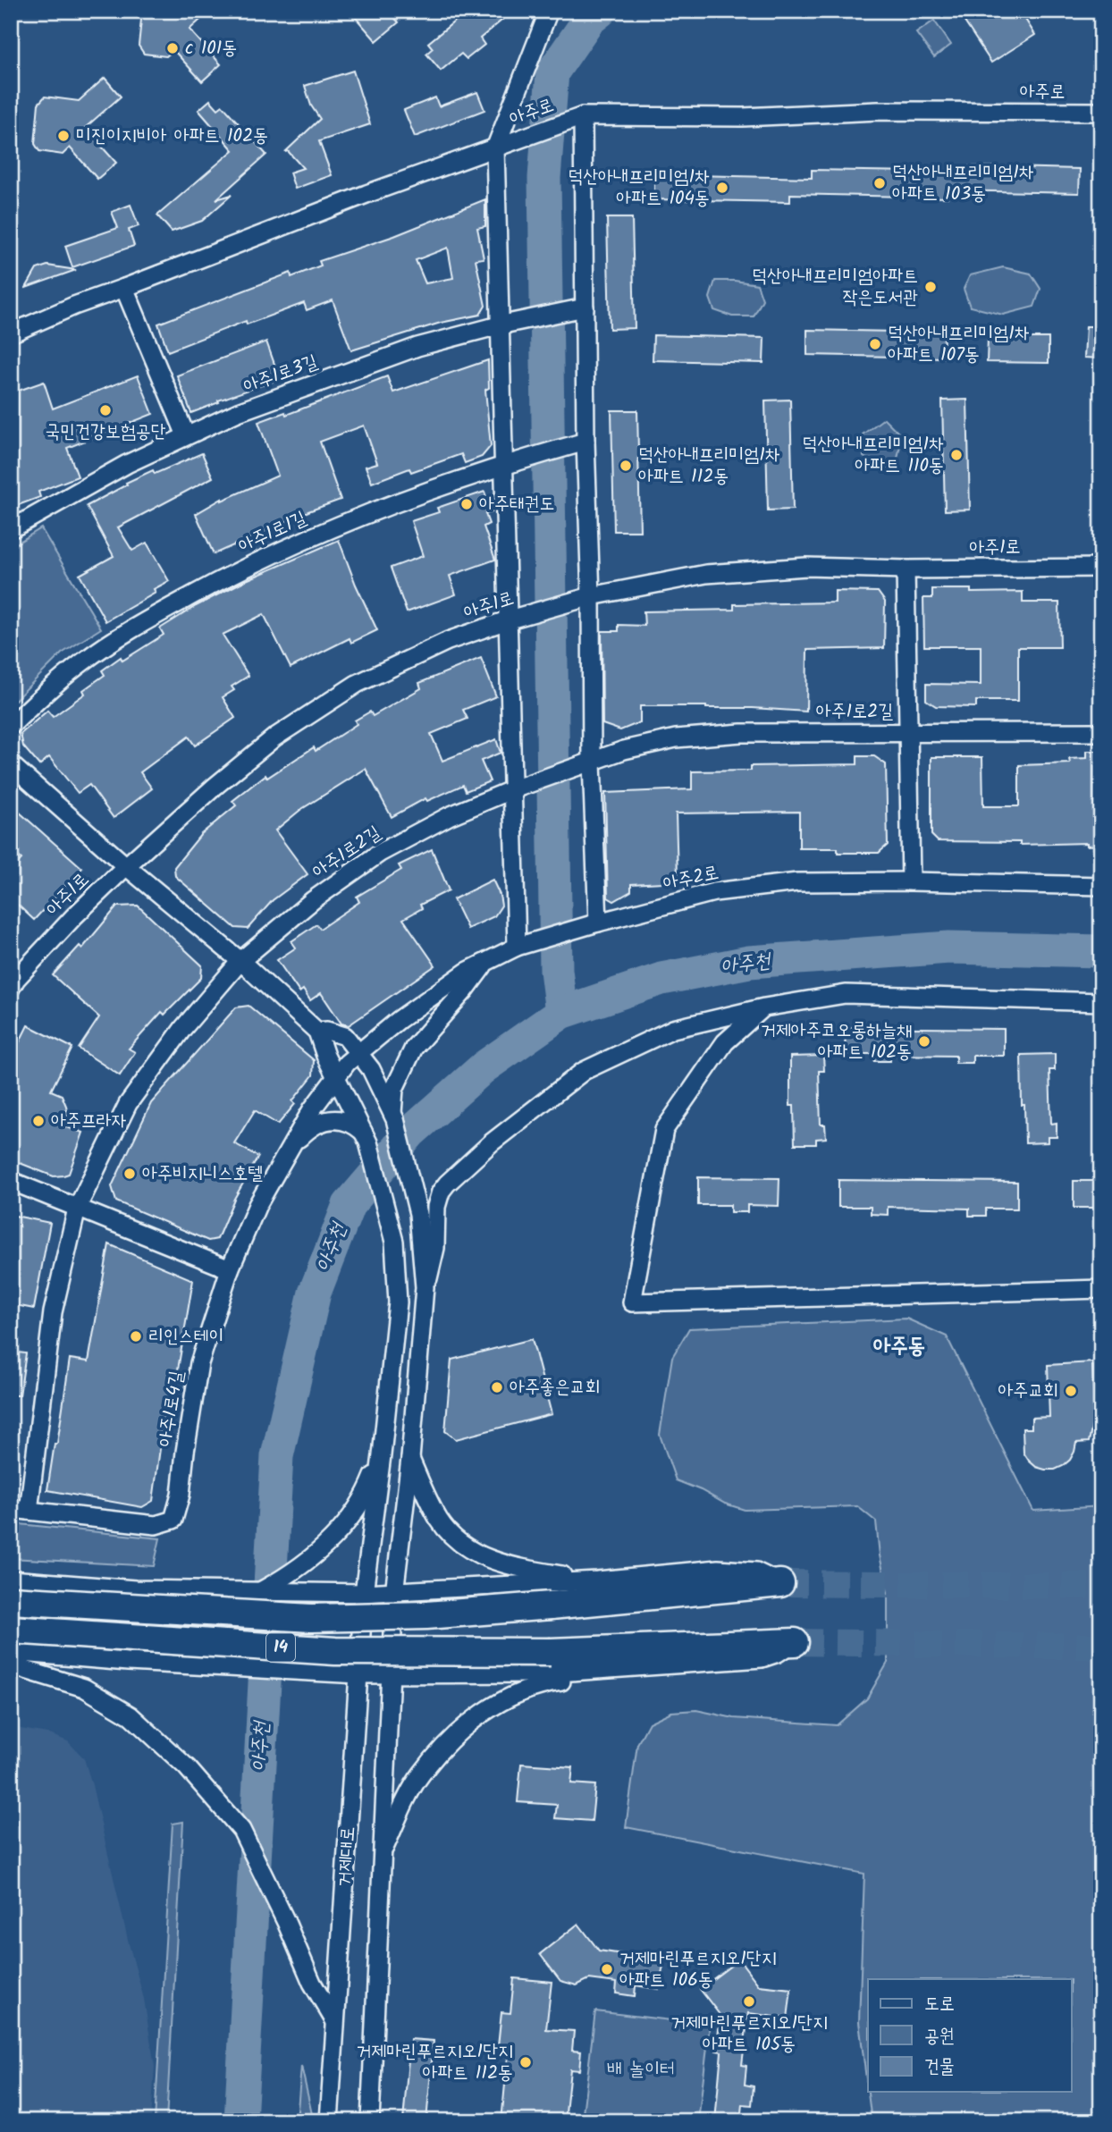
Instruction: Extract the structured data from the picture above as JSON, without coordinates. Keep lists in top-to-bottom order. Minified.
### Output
{"streets":{"highway":["14"],"street":["아주로","아주1로3길","아주1로1길","아주1로","아주1로2길","아주2로","아주1로4길","거제대로"]},"crossings":[["아주1로2길","아주1로4길"],["아주2로","아주1로4길"]],"districts":["아주동"],"water":["아주천"],"parks":["배 놀이터"],"places":["c 101동","미진이지비아 아파트 102동","덕산아내프리미엄1차 아파트 103동","덕산아내프리미엄1차 아파트 104동","덕산아내프리미엄아파트 작은도서관","덕산아내프리미엄1차 아파트 107동","국민건강보험공단","덕산아내프리미엄1차 아파트 110동","덕산아내프리미엄1차 아파트 112동","아주태권도","거제아주코오롱하늘채 아파트 102동","아주프라자","아주비지니스호텔","리인스테이","아주좋은교회","아주교회","거제마린푸르지오1단지 아파트 106동","거제마린푸르지오1단지 아파트 105동","거제마린푸르지오1단지 아파트 112동"],"legend":["도로","공원","건물"]}
